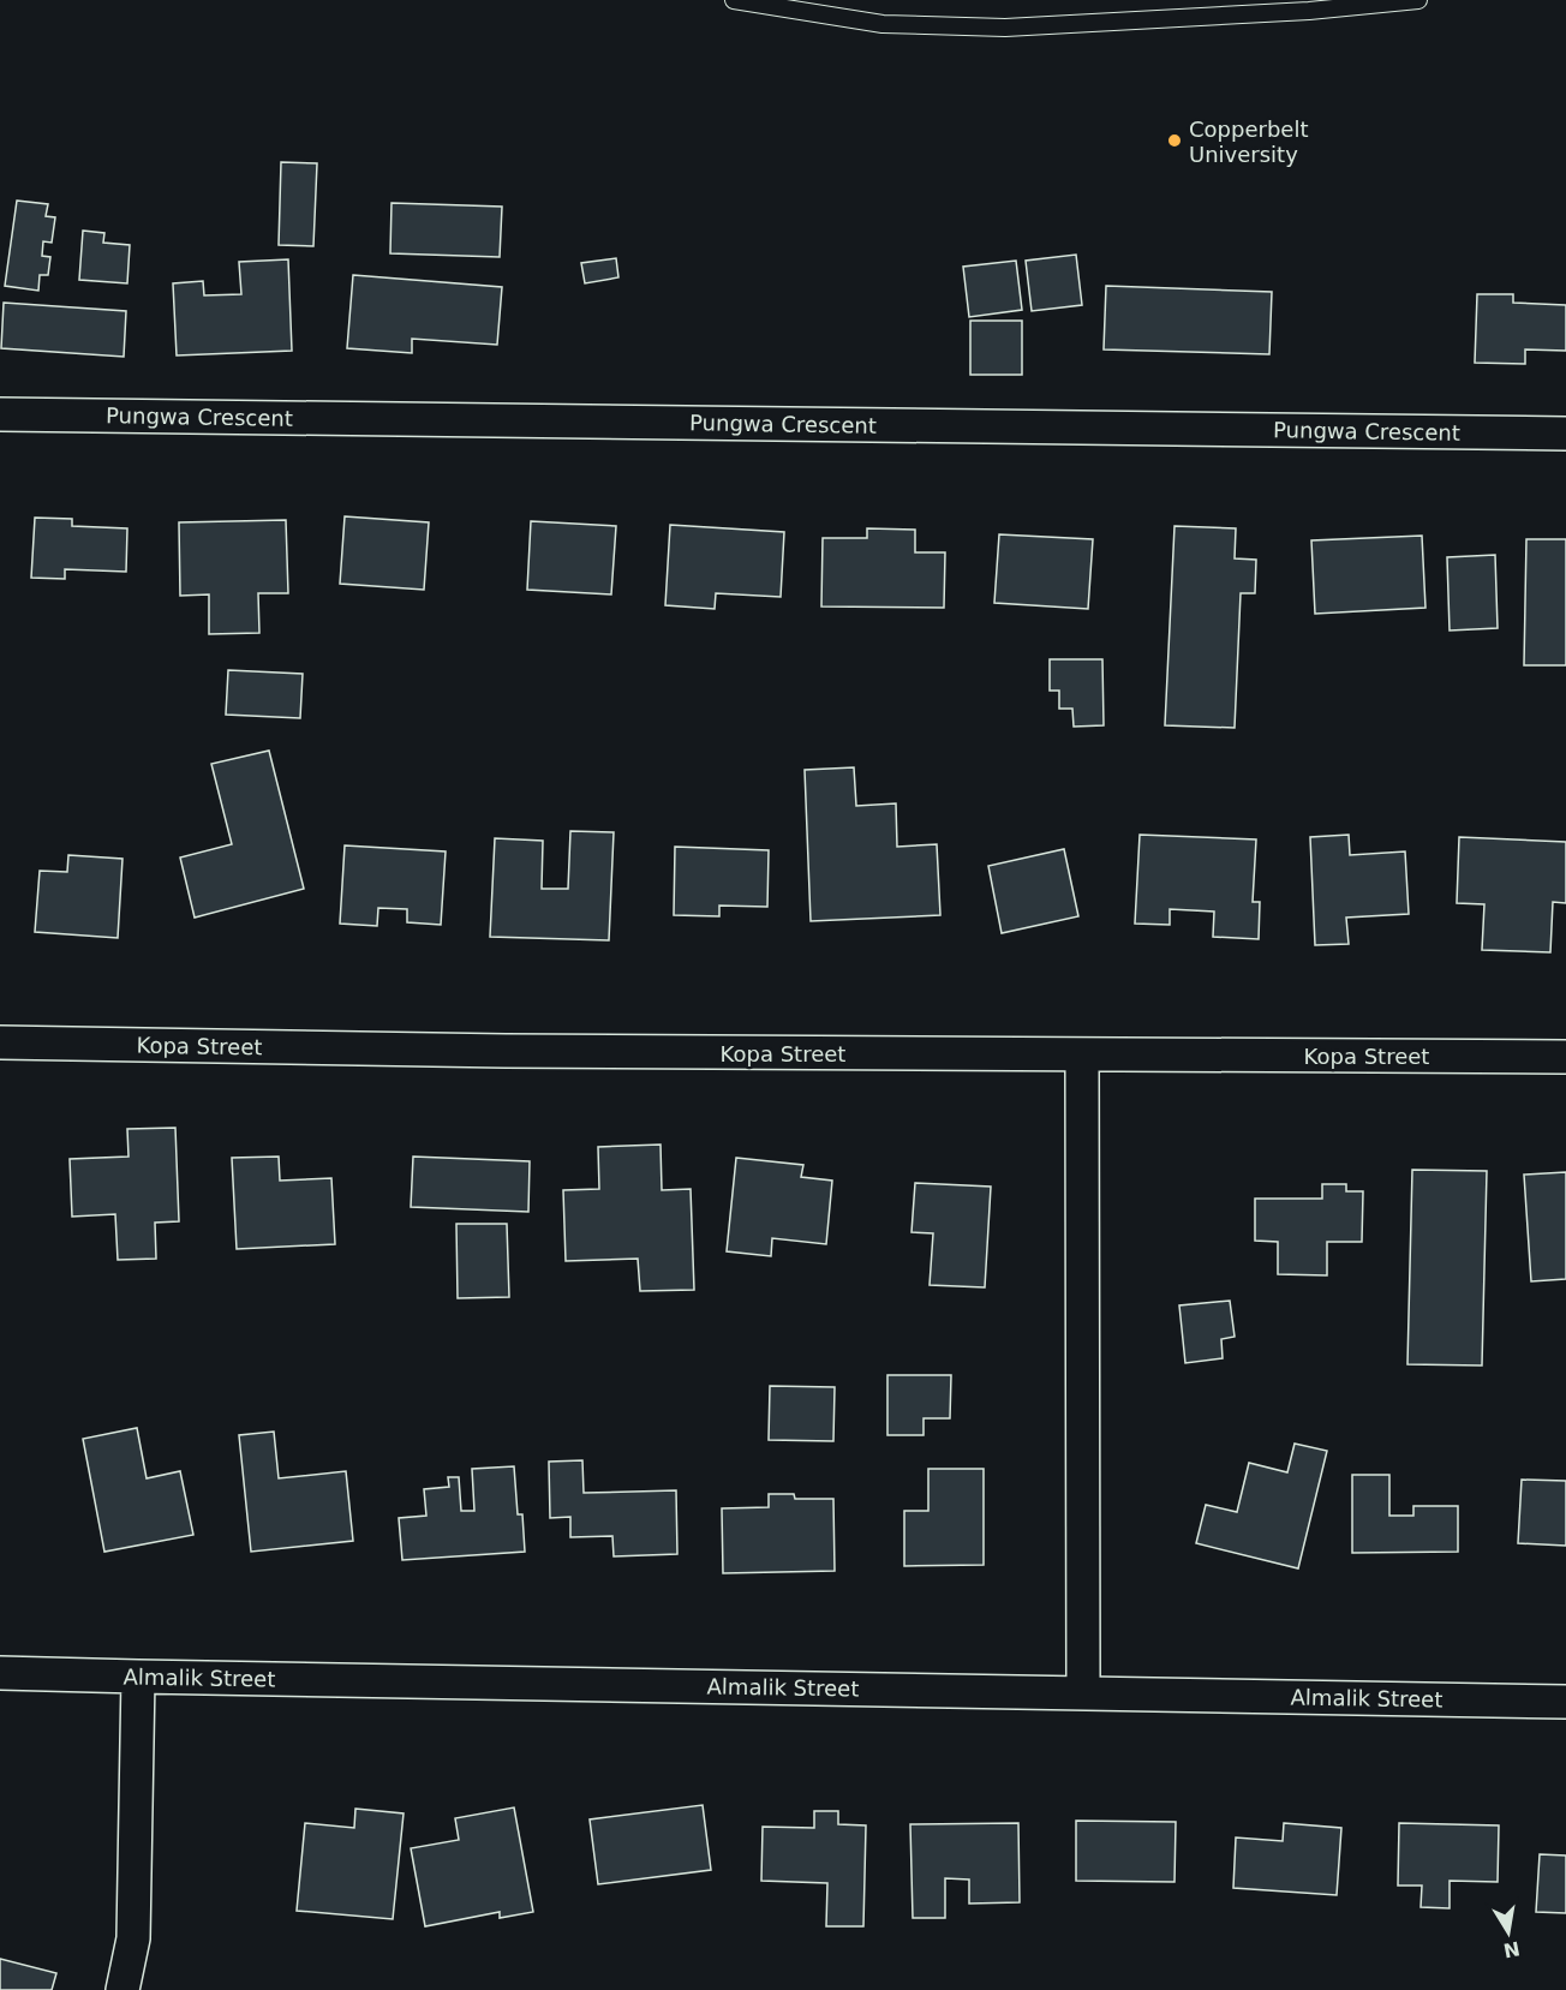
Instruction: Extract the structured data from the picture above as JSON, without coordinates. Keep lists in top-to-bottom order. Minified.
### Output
{"streets":{"street":["Pungwa Crescent","Kopa Street","Almalik Street"]},"places":["Copperbelt University"],"north":"bottom"}
